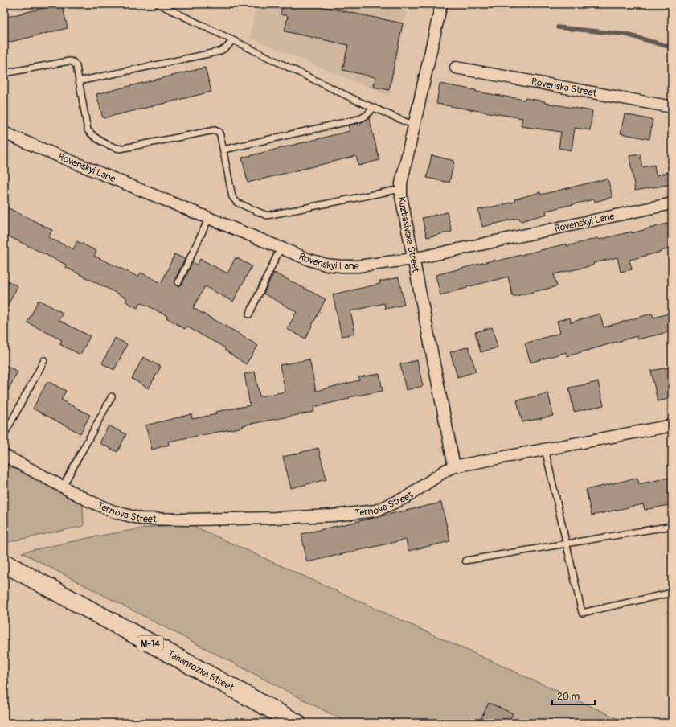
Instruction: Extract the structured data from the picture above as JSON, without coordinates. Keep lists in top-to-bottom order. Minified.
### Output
{"streets":{"highway":["М-14","Tahanrozka Street"],"street":["Rovenska Street","Rovenskyi Lane","Kuzbasivska Street","Ternova Street"]},"crossings":[["Rovenskyi Lane","Kuzbasivska Street"],["Kuzbasivska Street","Ternova Street"]],"scale_bar":"20 m"}
